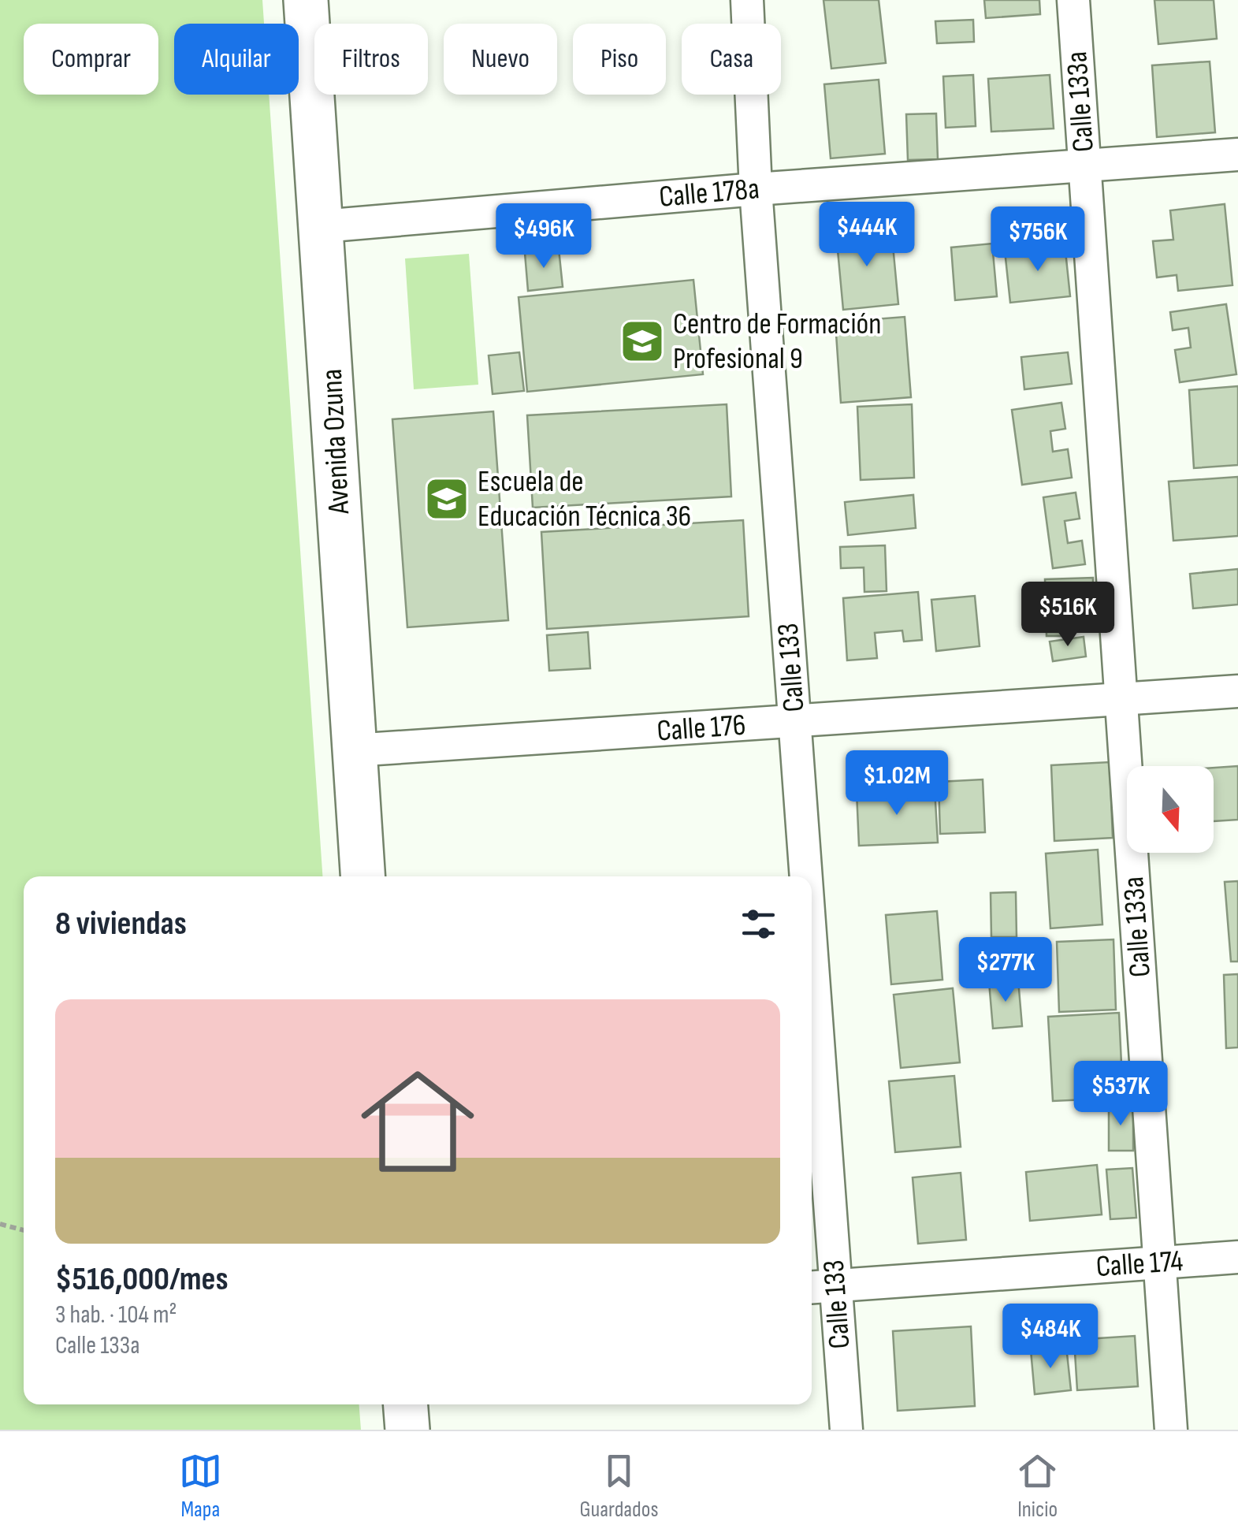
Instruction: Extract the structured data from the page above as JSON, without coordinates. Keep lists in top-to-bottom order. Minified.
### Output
{"streets":{"main road":["Avenida Ozuna"],"street":["Calle 133a","Calle 178a","Calle 133","Calle 176","Calle 174"]},"crossings":[["Calle 133a","Calle 178a"],["Calle 133a","Calle 176"],["Calle 133a","Calle 174"],["Calle 178a","Avenida Ozuna"],["Calle 178a","Calle 133"],["Avenida Ozuna","Calle 176"],["Calle 133","Calle 176"],["Calle 133","Calle 174"]],"places":{"school or university":["Centro de Formación Profesional 9","Escuela de Educación Técnica 36"]},"north":"bottom","page":{"chip":["Comprar","Alquilar","Filtros","Nuevo","Piso","Casa"],"price":["$444K","$496K","$756K","$516K","$1.02M","$277K","$537K","$484K"],"heading":"8 viviendas","list":[{"name":"$516,000/mes","note":"3 hab. · 104 m² · Calle 133a"}],"tabs":["Mapa","Guardados","Inicio"]}}
